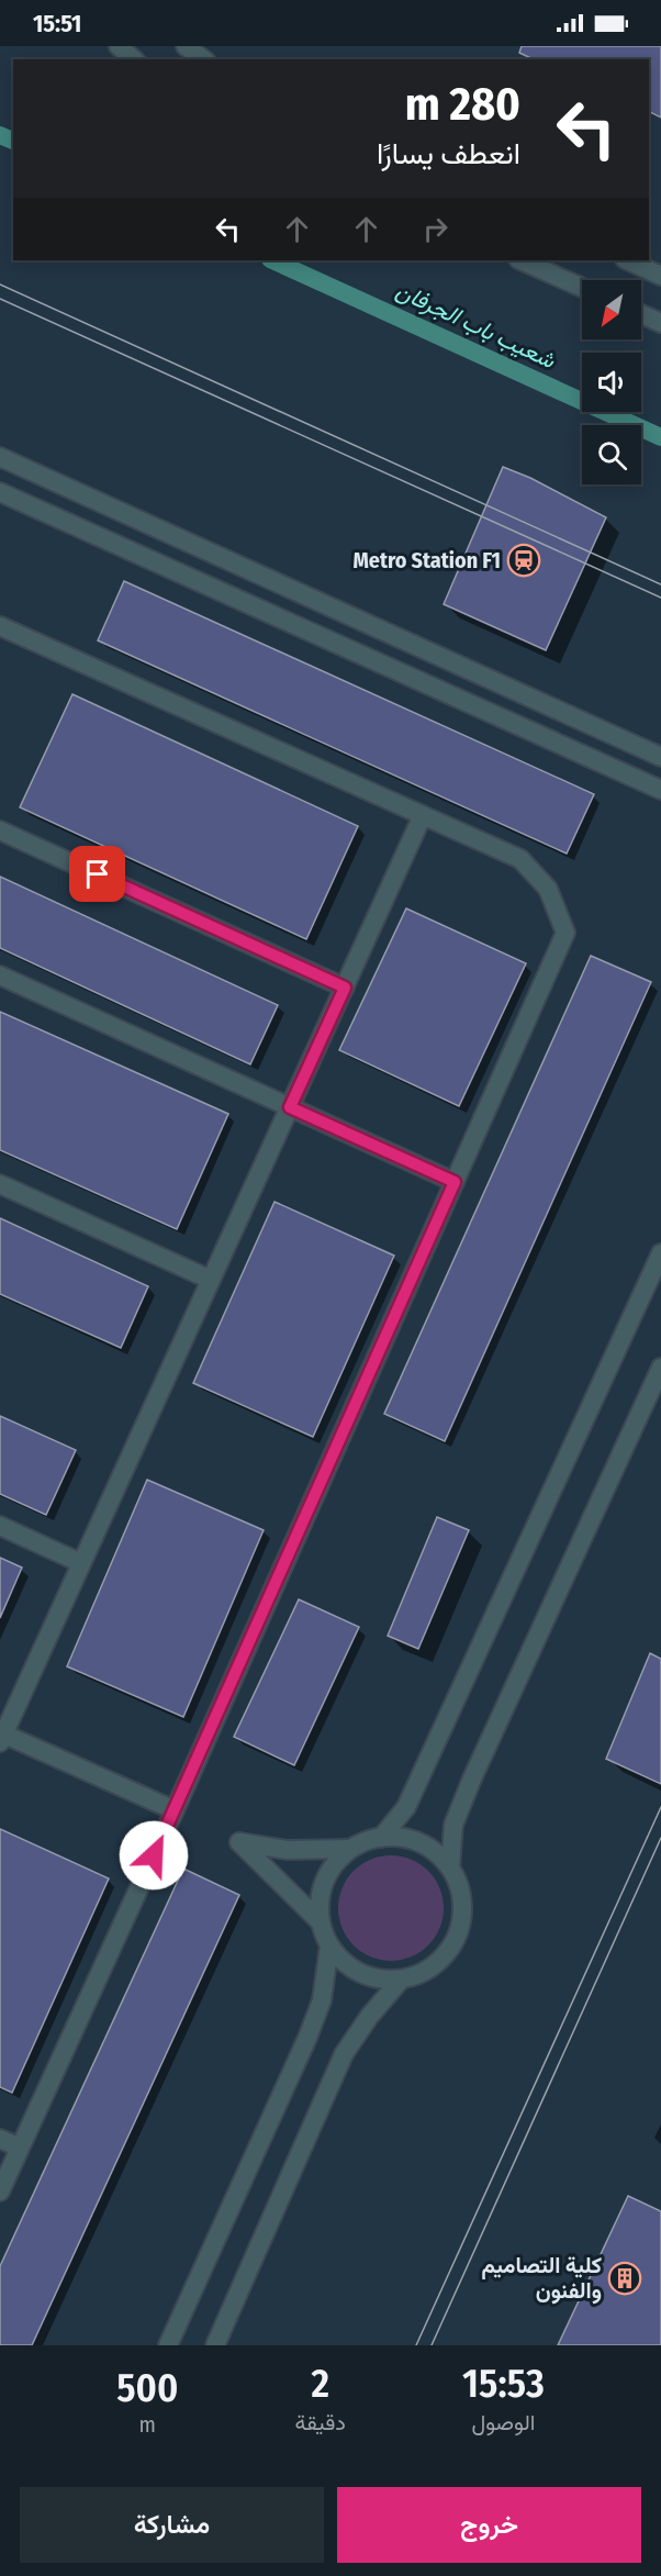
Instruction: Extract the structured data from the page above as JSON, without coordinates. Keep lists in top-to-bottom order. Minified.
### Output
{"water":["شعيب باب الجرفان"],"places":{"station":["Metro Station F1"],"building":["كلية التصاميم والفنون"]},"north":"bottom left","page":{"status":"15:51","turn":["280 m","انعطف يسارًا"],"eta":["15:53","الوصول","2","دقيقة","500","m"],"buttons":["خروج","مشاركة"]}}
